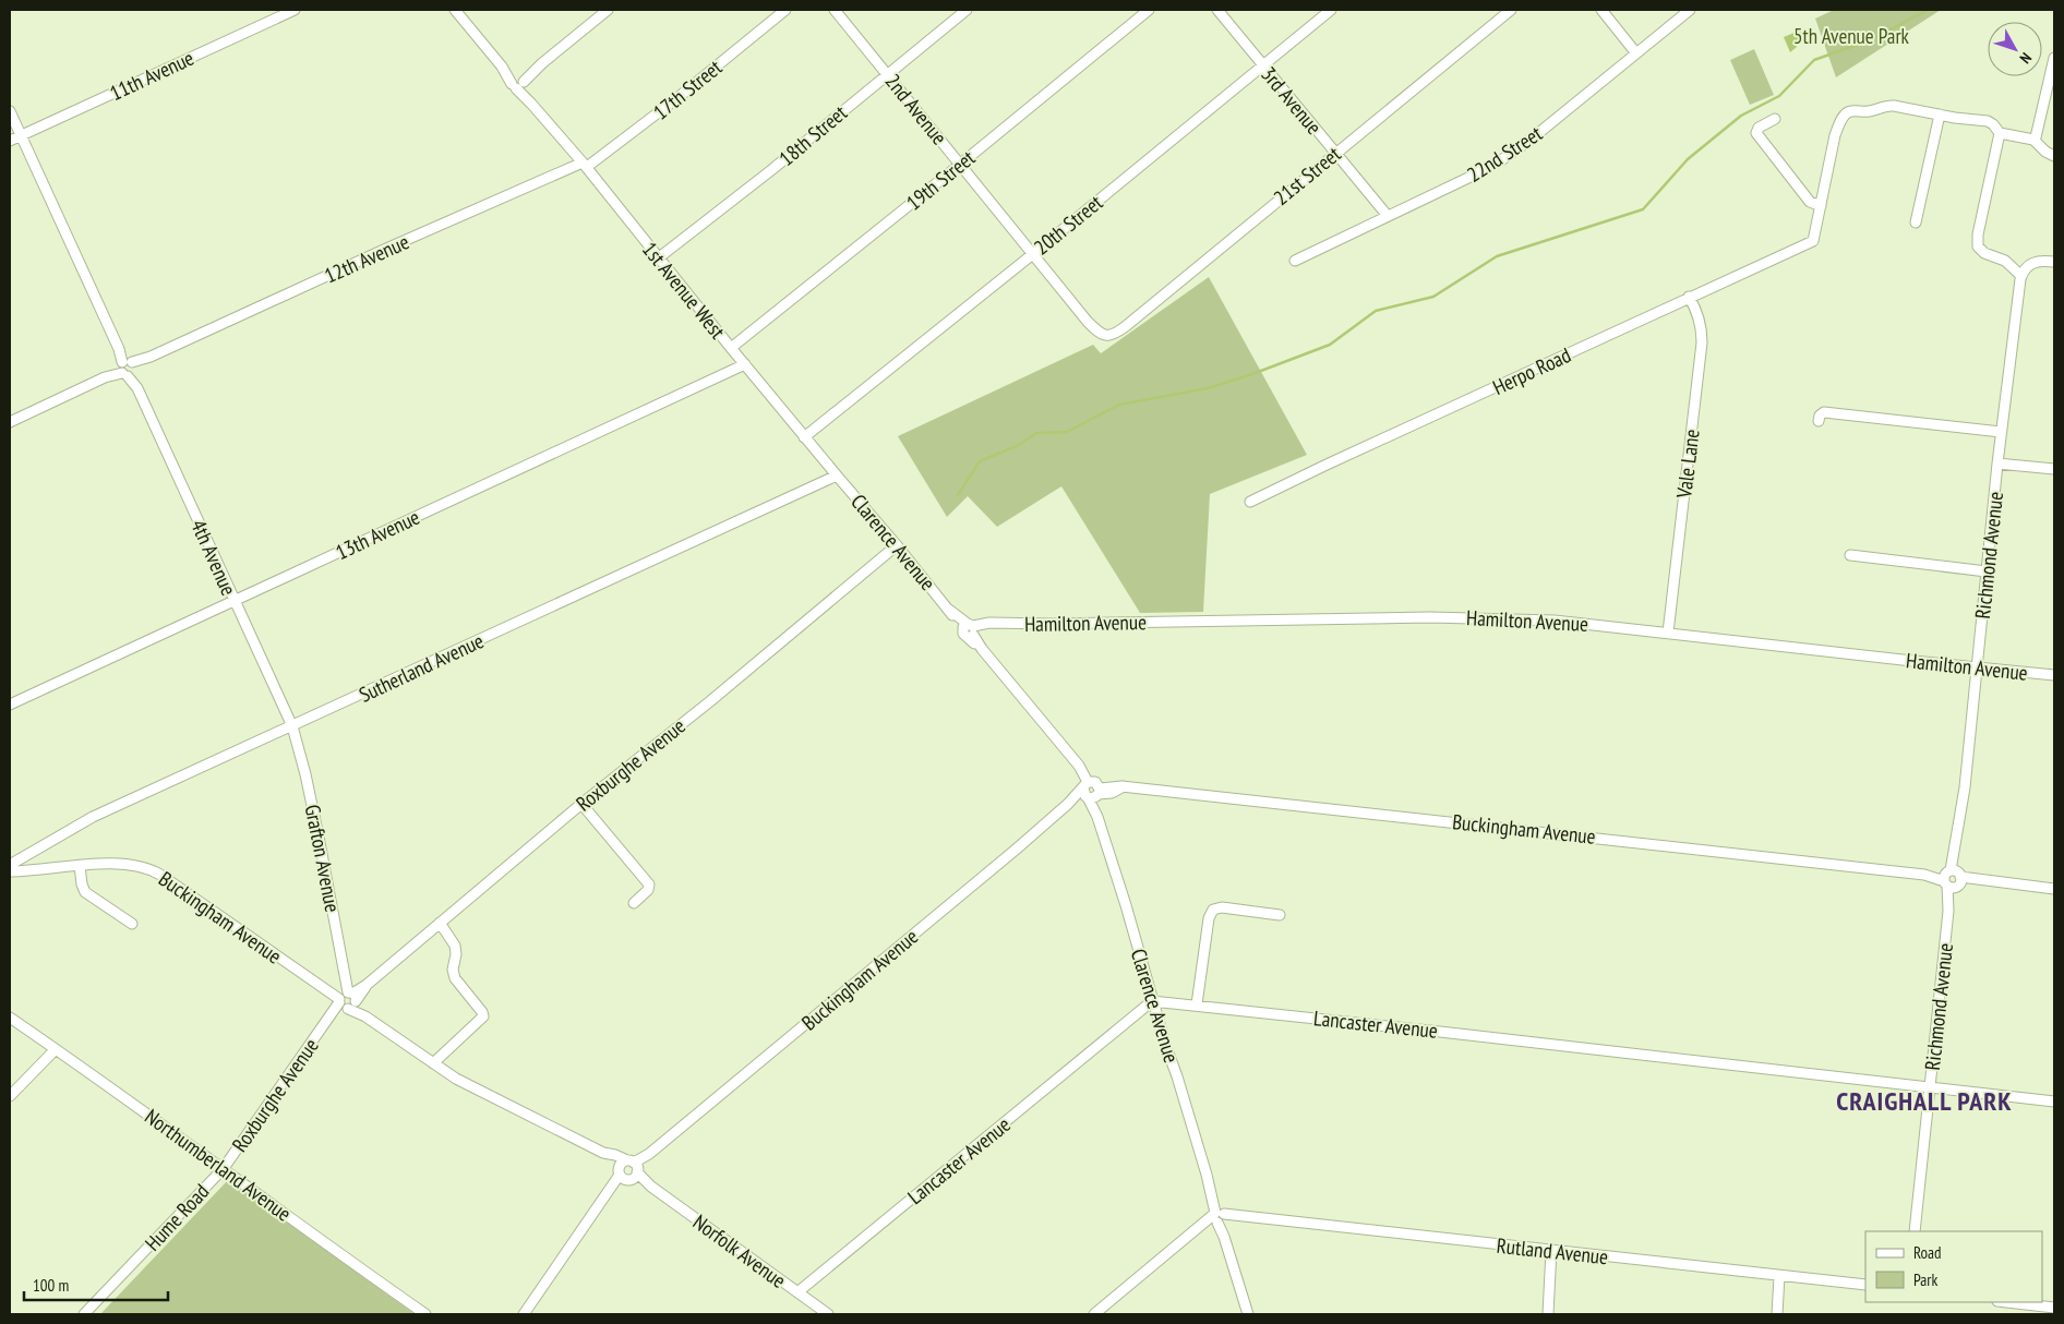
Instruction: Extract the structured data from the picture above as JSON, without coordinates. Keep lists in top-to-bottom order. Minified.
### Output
{"streets":{"street":["11th Avenue","17th Street","3rd Avenue","2nd Avenue","18th Street","22nd Street","21st Street","19th Street","20th Street","12th Avenue","1st Avenue West","Herpo Road","Vale Lane","13th Avenue","Clarence Avenue","Richmond Avenue","4th Avenue","Hamilton Avenue","Sutherland Avenue","Roxburghe Avenue","Buckingham Avenue","Grafton Avenue","Lancaster Avenue","Northumberland Avenue","Hume Road","Norfolk Avenue","Rutland Avenue"]},"crossings":[["11th Avenue","4th Avenue"],["17th Street","12th Avenue"],["17th Street","1st Avenue West"],["3rd Avenue","22nd Street"],["3rd Avenue","21st Street"],["3rd Avenue","20th Street"],["2nd Avenue","18th Street"],["2nd Avenue","21st Street"],["2nd Avenue","19th Street"],["2nd Avenue","20th Street"],["18th Street","1st Avenue West"],["19th Street","1st Avenue West"],["20th Street","1st Avenue West"],["12th Avenue","1st Avenue West"],["12th Avenue","4th Avenue"],["1st Avenue West","13th Avenue"],["1st Avenue West","Clarence Avenue"],["1st Avenue West","Sutherland Avenue"],["Herpo Road","Vale Lane"],["Vale Lane","Hamilton Avenue"],["13th Avenue","4th Avenue"],["Clarence Avenue","Hamilton Avenue"],["Clarence Avenue","Sutherland Avenue"],["Clarence Avenue","Roxburghe Avenue"],["Clarence Avenue","Buckingham Avenue"],["Clarence Avenue","Lancaster Avenue"],["Clarence Avenue","Rutland Avenue"],["Richmond Avenue","Hamilton Avenue"],["Richmond Avenue","Buckingham Avenue"],["Richmond Avenue","Lancaster Avenue"],["4th Avenue","Sutherland Avenue"],["4th Avenue","Grafton Avenue"],["Sutherland Avenue","Grafton Avenue"],["Roxburghe Avenue","Buckingham Avenue"],["Roxburghe Avenue","Grafton Avenue"],["Roxburghe Avenue","Northumberland Avenue"],["Roxburghe Avenue","Hume Road"],["Buckingham Avenue","Grafton Avenue"],["Buckingham Avenue","Norfolk Avenue"],["Lancaster Avenue","Norfolk Avenue"],["Northumberland Avenue","Hume Road"]],"districts":["CRAIGHALL PARK"],"parks":["5th Avenue Park"],"legend":["Road","Park"],"scale_bar":"100 m","north":"bottom right"}
